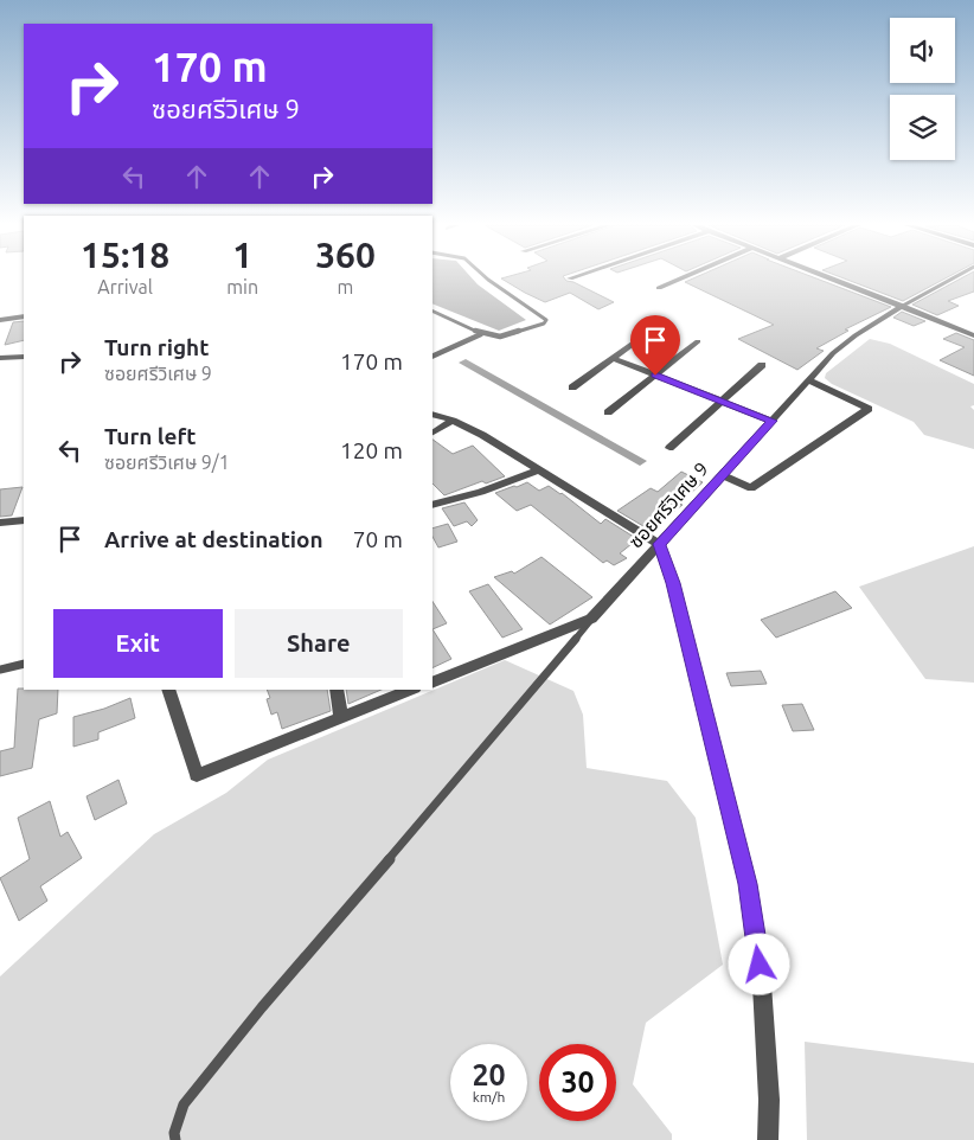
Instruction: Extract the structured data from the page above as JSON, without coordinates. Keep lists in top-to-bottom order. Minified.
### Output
{"streets":{"street":["ซอยศรีวิเศษ 9"]},"page":{"turn":["170 m","ซอยศรีวิเศษ 9"],"eta":["15:18","Arrival","1","min","360","m"],"list":[{"name":"Turn right","note":"ซอยศรีวิเศษ 9","value":"170 m"},{"name":"Turn left","note":"ซอยศรีวิเศษ 9/1","value":"120 m"},{"name":"Arrive at destination","value":"70 m"}],"buttons":["Exit","Share"],"speed":"20 km/h","limit":"30"}}
